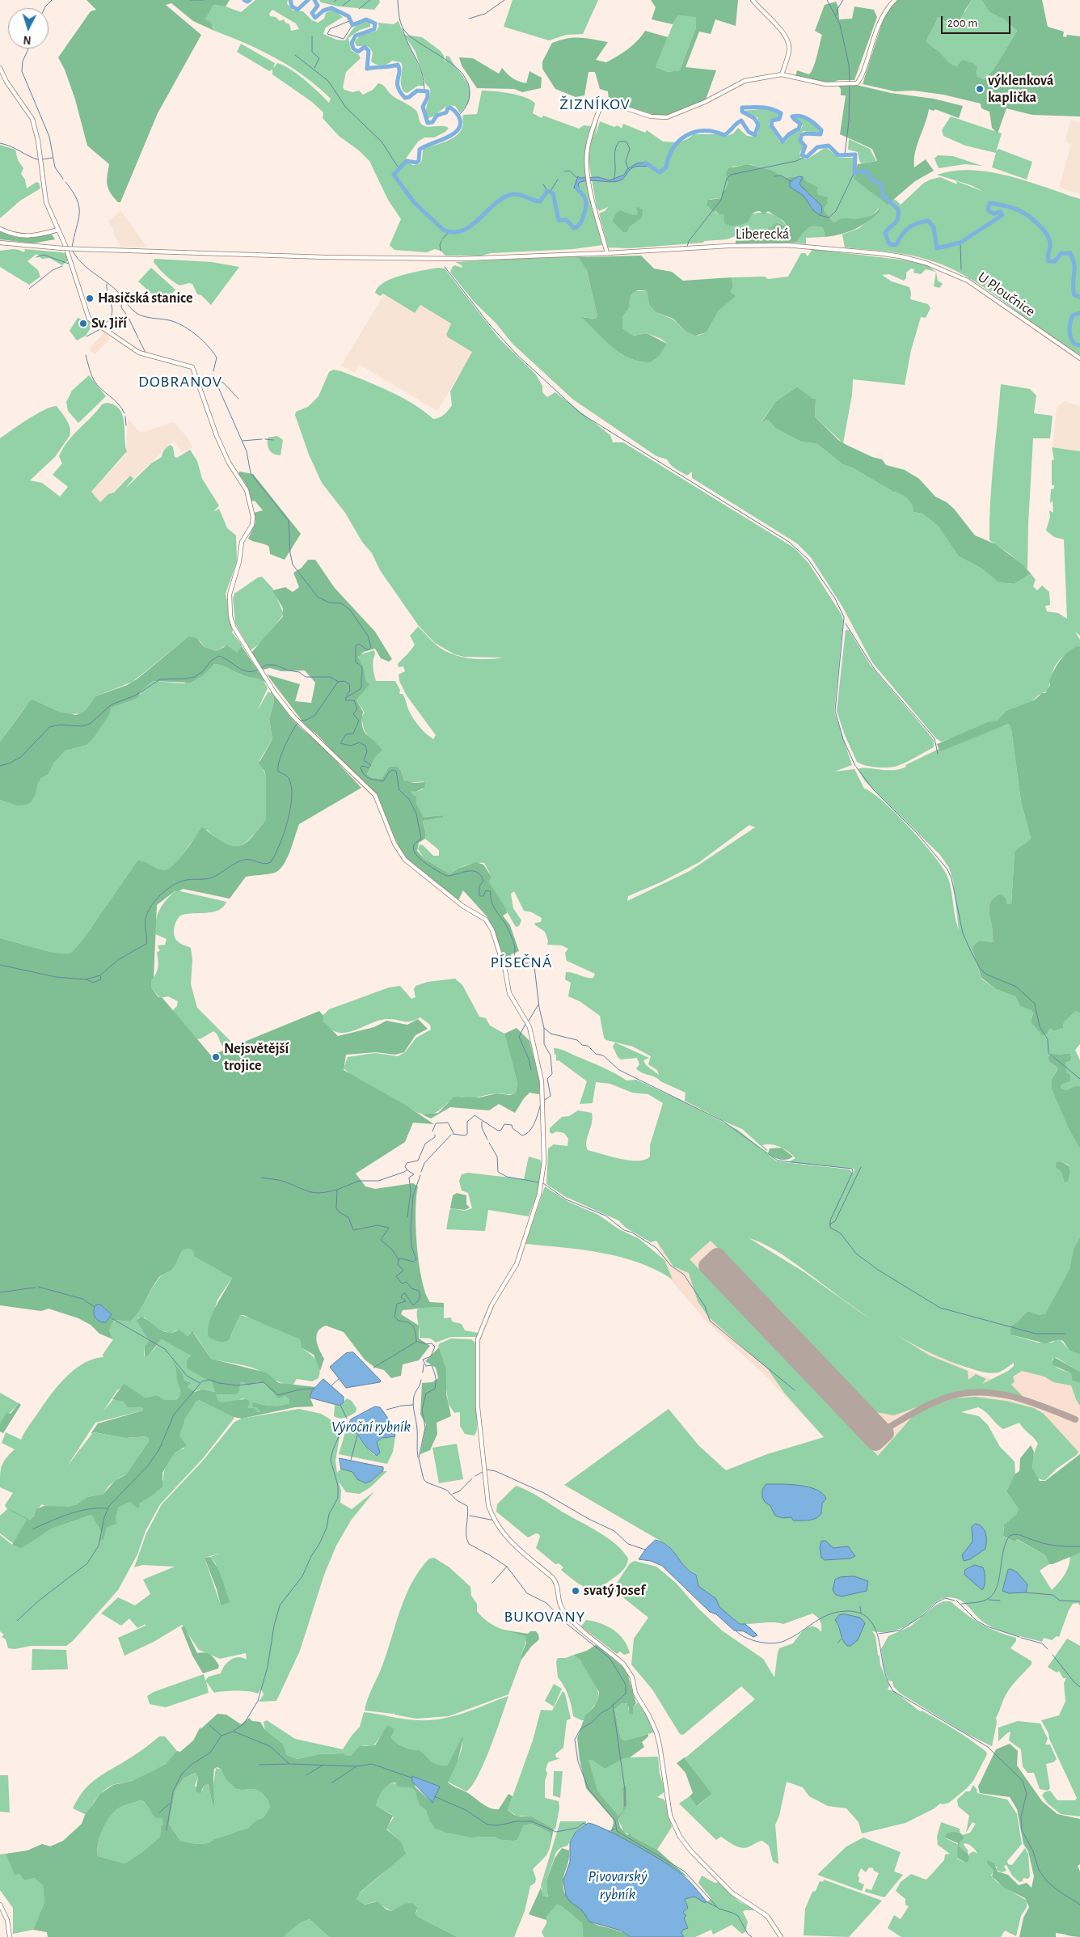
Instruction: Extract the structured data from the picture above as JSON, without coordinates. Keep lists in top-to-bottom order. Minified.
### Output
{"streets":{"street":["Liberecká","U Ploučnice"]},"crossings":[["Liberecká","U Ploučnice"]],"districts":["ŽIZNÍKOV","DOBRANOV","PÍSEČNÁ","BUKOVANY"],"water":["Výroční rybník","Pivovarský rybník"],"places":["výklenková kaplička","Hasičská stanice","Sv. Jiří","Nejsvětější trojice","svatý Josef"],"scale_bar":"200 m","north":"bottom"}
